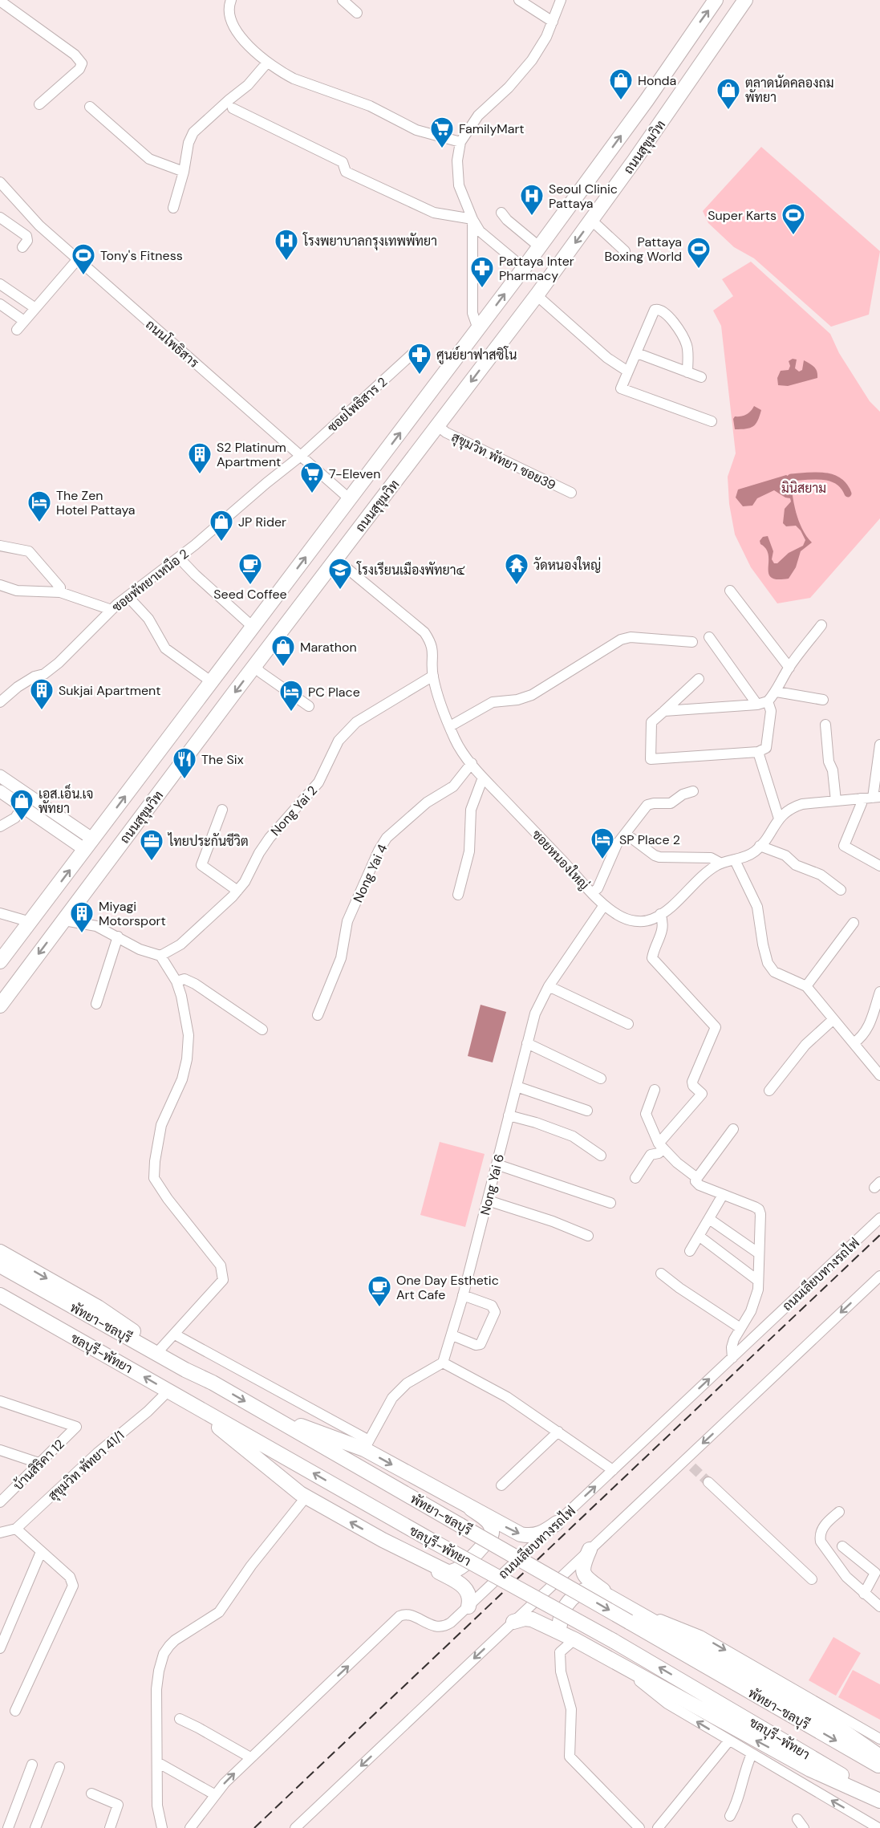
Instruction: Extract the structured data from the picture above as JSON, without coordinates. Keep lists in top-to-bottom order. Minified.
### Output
{"streets":{"highway":["ถนนสุขุมวิท","พัทยา-ชลบุรี","ชลบุรี-พัทยา"],"street":["ถนนโพธิสาร","ซอยโพธิสาร 2","สุขุมวิท พัทยา ซอย39","ซอยพัทยาเหนือ 2","Nong Yai 2","ซอยหนองใหญ่","Nong Yai 4","Nong Yai 6","ถนนเลียบทางรถไฟ","บ้านสิริคา 12","สุขุมวิท พัทยา 41/1"]},"crossings":[["ถนนสุขุมวิท","ถนนโพธิสาร"],["ถนนสุขุมวิท","สุขุมวิท พัทยา ซอย39"],["ถนนสุขุมวิท","ซอยหนองใหญ่"],["ถนนโพธิสาร","ซอยโพธิสาร 2"],["ถนนโพธิสาร","ซอยพัทยาเหนือ 2"],["ซอยโพธิสาร 2","ซอยพัทยาเหนือ 2"],["Nong Yai 2","ซอยหนองใหญ่"],["ซอยหนองใหญ่","Nong Yai 4"],["ซอยหนองใหญ่","Nong Yai 6"],["ชลบุรี-พัทยา","สุขุมวิท พัทยา 41/1"]],"parks":["มินิสยาม"],"places":{"shop":["Honda","ตลาดนัดคลองถม พัทยา","JP Rider","Marathon","เอส.เอ็น.เจ พัทยา"],"supermarket":["FamilyMart","7-Eleven"],"hospital":["Seoul Clinic Pattaya","โรงพยาบาลกรุงเทพพัทยา"],"sports":["Super Karts","Pattaya Boxing World","Tony's Fitness"],"pharmacy":["Pattaya Inter Pharmacy","ศูนย์ยาฟาสซิโน"],"building":["S2 Platinum Apartment","Sukjai Apartment","Miyagi Motorsport"],"hotel":["The Zen Hotel Pattaya","PC Place","SP Place 2"],"cafe":["Seed Coffee","One Day Esthetic Art Cafe"],"temple":["วัดหนองใหญ่"],"school or university":["โรงเรียนเมืองพัทยา๔"],"restaurant":["The Six"],"office":["ไทยประกันชีวิต"]}}
